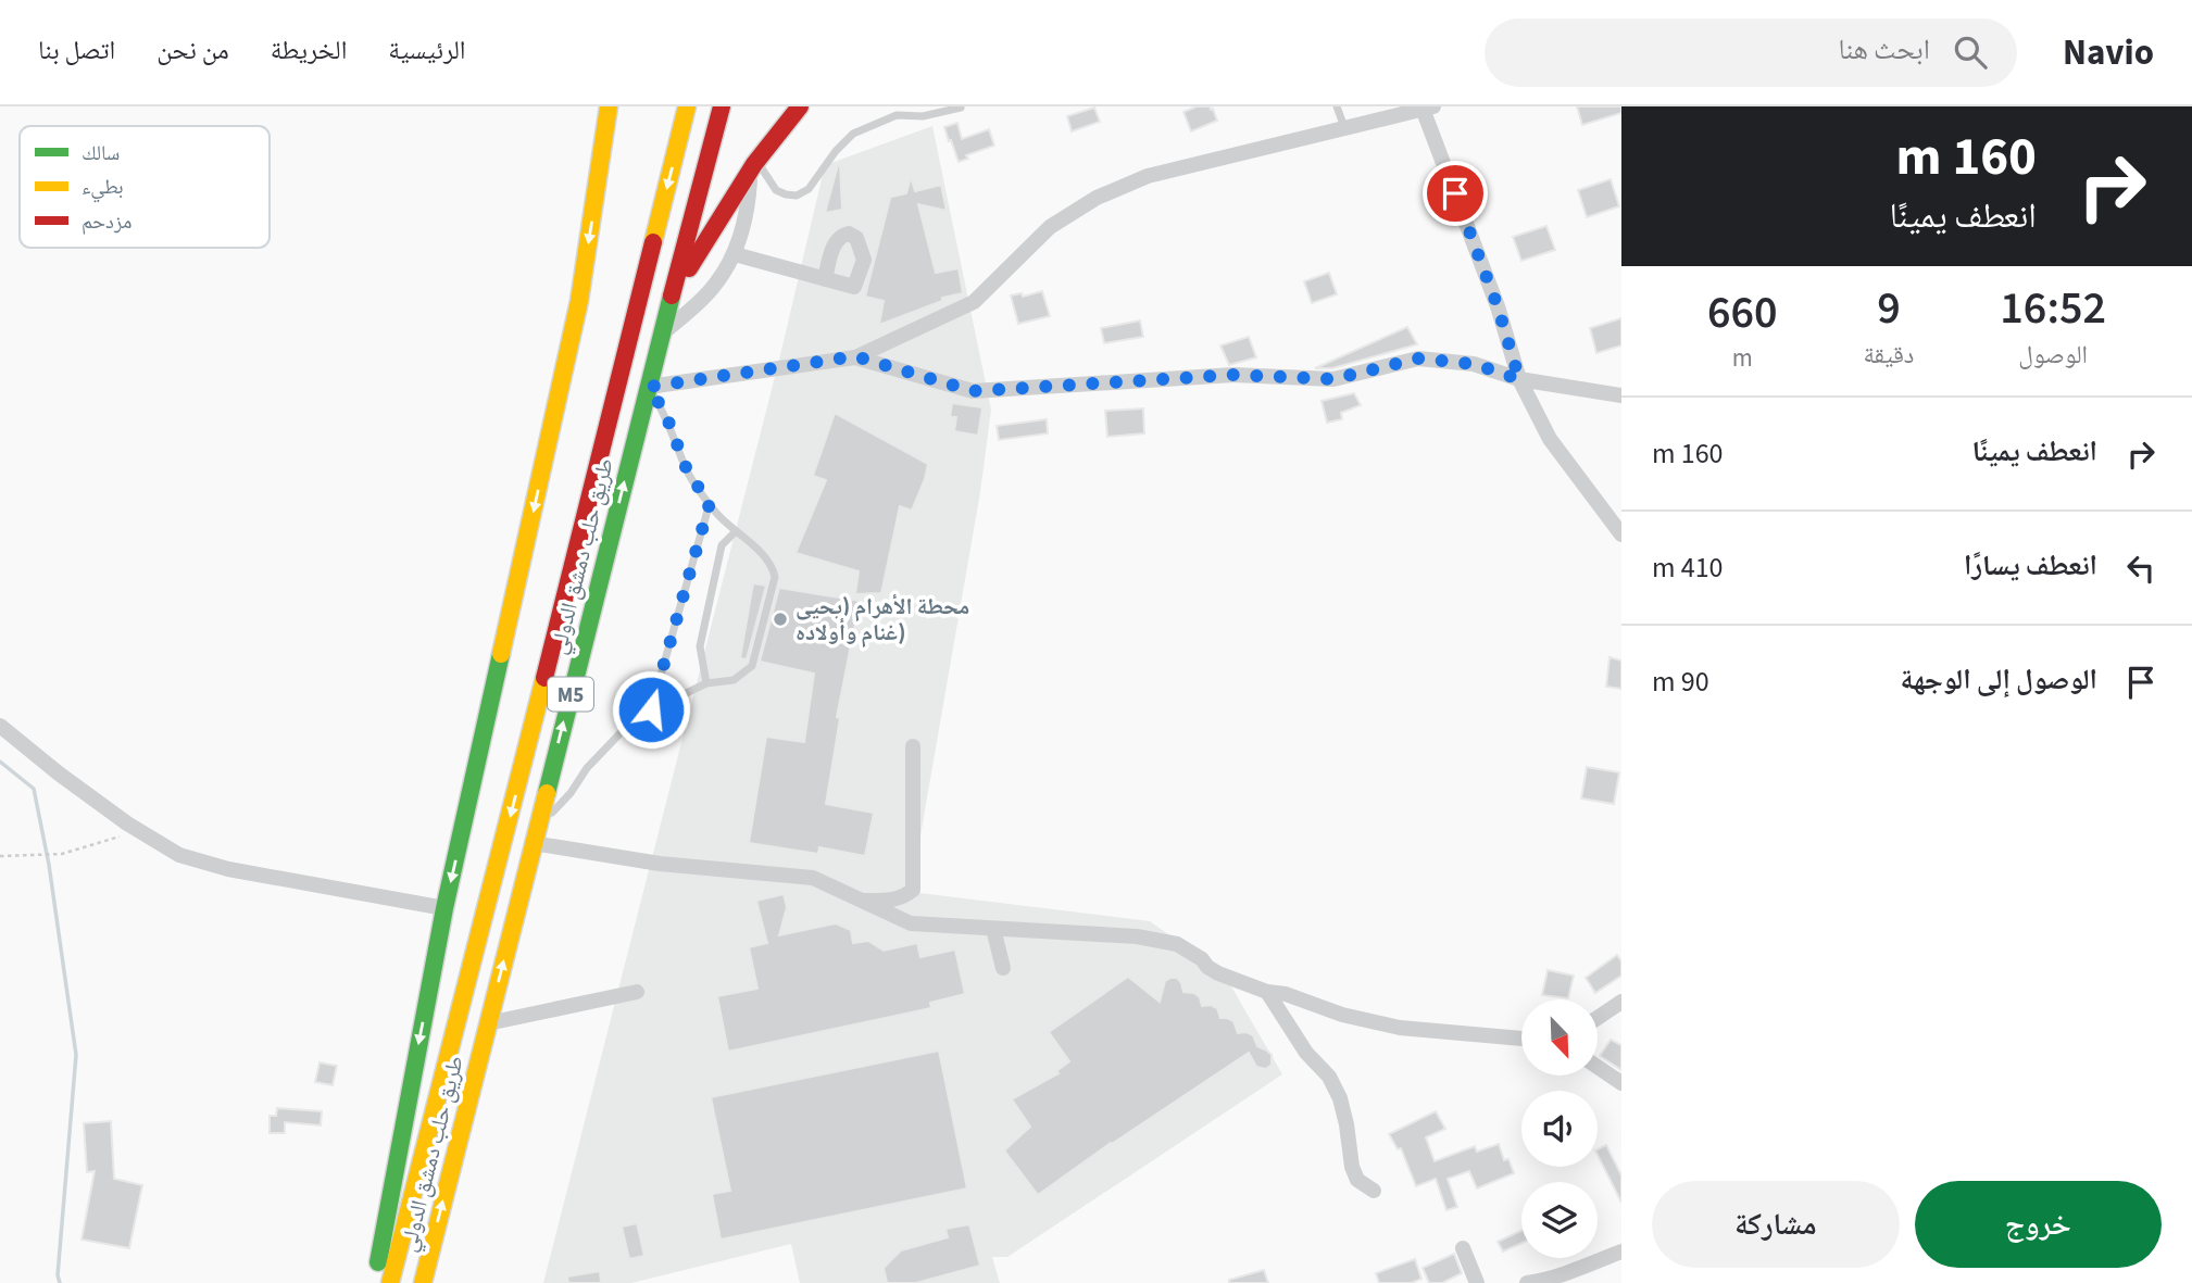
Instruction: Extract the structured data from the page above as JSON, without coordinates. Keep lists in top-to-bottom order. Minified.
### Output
{"streets":{"highway":["طريق حلب دمشق الدولي","M5"]},"places":["محطة الأهرام (يحيى غنام وأولاده)"],"legend":["سالك","بطيء","مزدحم"],"north":"bottom right","page":{"header":"Navio","search":"ابحث هنا","nav":["الرئيسية","الخريطة","من نحن","اتصل بنا"],"turn":["160 m","انعطف يمينًا"],"eta":["16:52","الوصول","9","دقيقة","660","m"],"list":[{"name":"انعطف يمينًا","value":"160 m"},{"name":"انعطف يسارًا","value":"410 m"},{"name":"الوصول إلى الوجهة","value":"90 m"}],"buttons":["خروج","مشاركة"]}}
